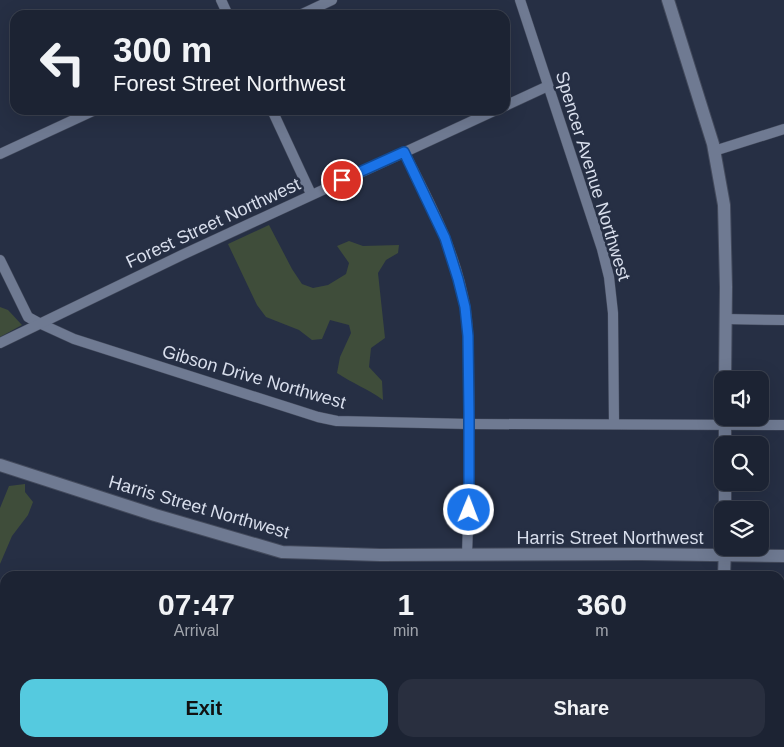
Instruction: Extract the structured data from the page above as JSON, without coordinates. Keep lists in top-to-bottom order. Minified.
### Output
{"streets":{"street":["Spencer Avenue Northwest","Forest Street Northwest","Gibson Drive Northwest","Harris Street Northwest"]},"crossings":[["Spencer Avenue Northwest","Gibson Drive Northwest"],["Forest Street Northwest","Gibson Drive Northwest"]],"page":{"turn":["300 m","Forest Street Northwest"],"eta":["07:47","Arrival","1","min","360","m"],"buttons":["Exit","Share"]}}
